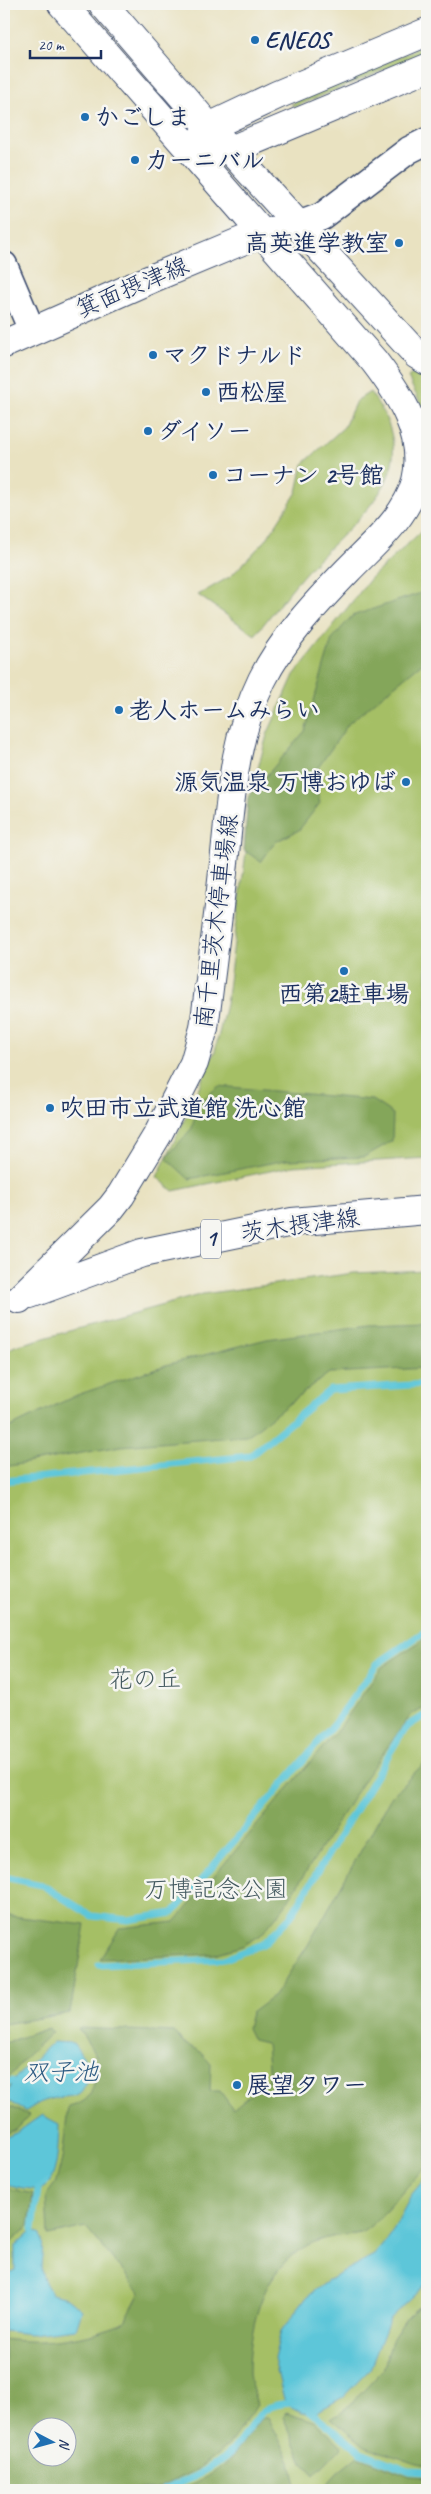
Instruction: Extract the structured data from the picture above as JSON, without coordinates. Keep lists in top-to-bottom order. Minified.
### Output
{"streets":{"main road":["箕面摂津線","南千里茨木停車場線","茨木摂津線","1"]},"crossings":[["箕面摂津線","南千里茨木停車場線"],["南千里茨木停車場線","茨木摂津線"]],"water":["双子池"],"parks":["花の丘","万博記念公園"],"places":["ENEOS","かごしま","カーニバル","高英進学教室","マクドナルド","西松屋","ダイソー","コーナン 2号館","老人ホームみらい","源気温泉 万博おゆば","西第2駐車場","吹田市立武道館 洗心館","展望タワー"],"scale_bar":"20 m","north":"right"}
